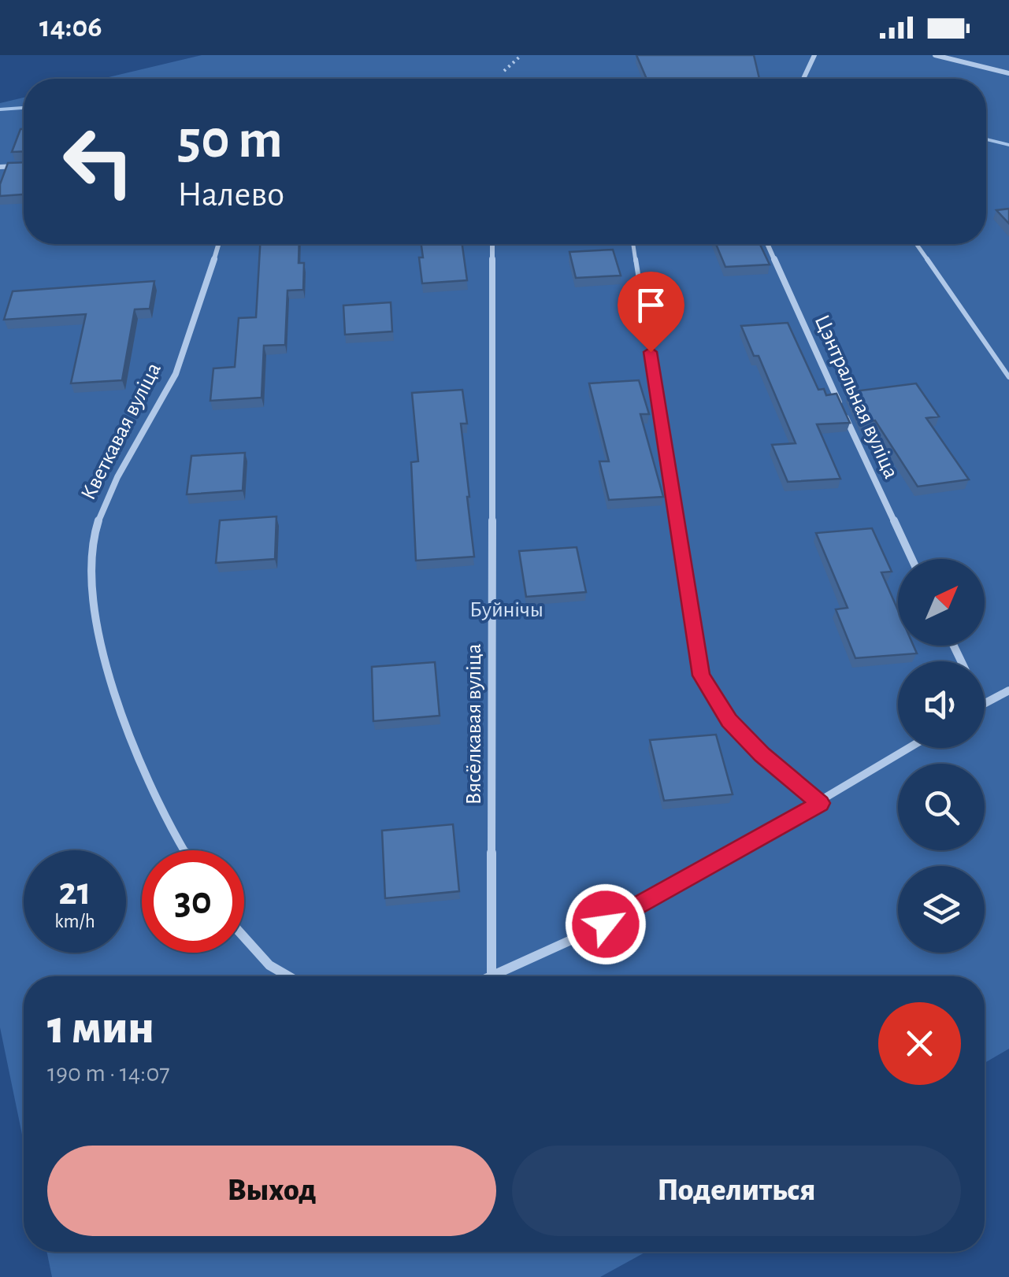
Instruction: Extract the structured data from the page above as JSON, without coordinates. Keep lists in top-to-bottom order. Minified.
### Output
{"streets":{"street":["Цэнтральная вуліца","Кветкавая вуліца","Вясёлкавая вуліца"]},"parks":["Буйнічы"],"north":"top right","page":{"status":"14:06","turn":["50 m","Налево"],"speed":"21 km/h","limit":"30","heading":["1 мин","190 m · 14:07"],"buttons":["Выход","Поделиться"]}}
